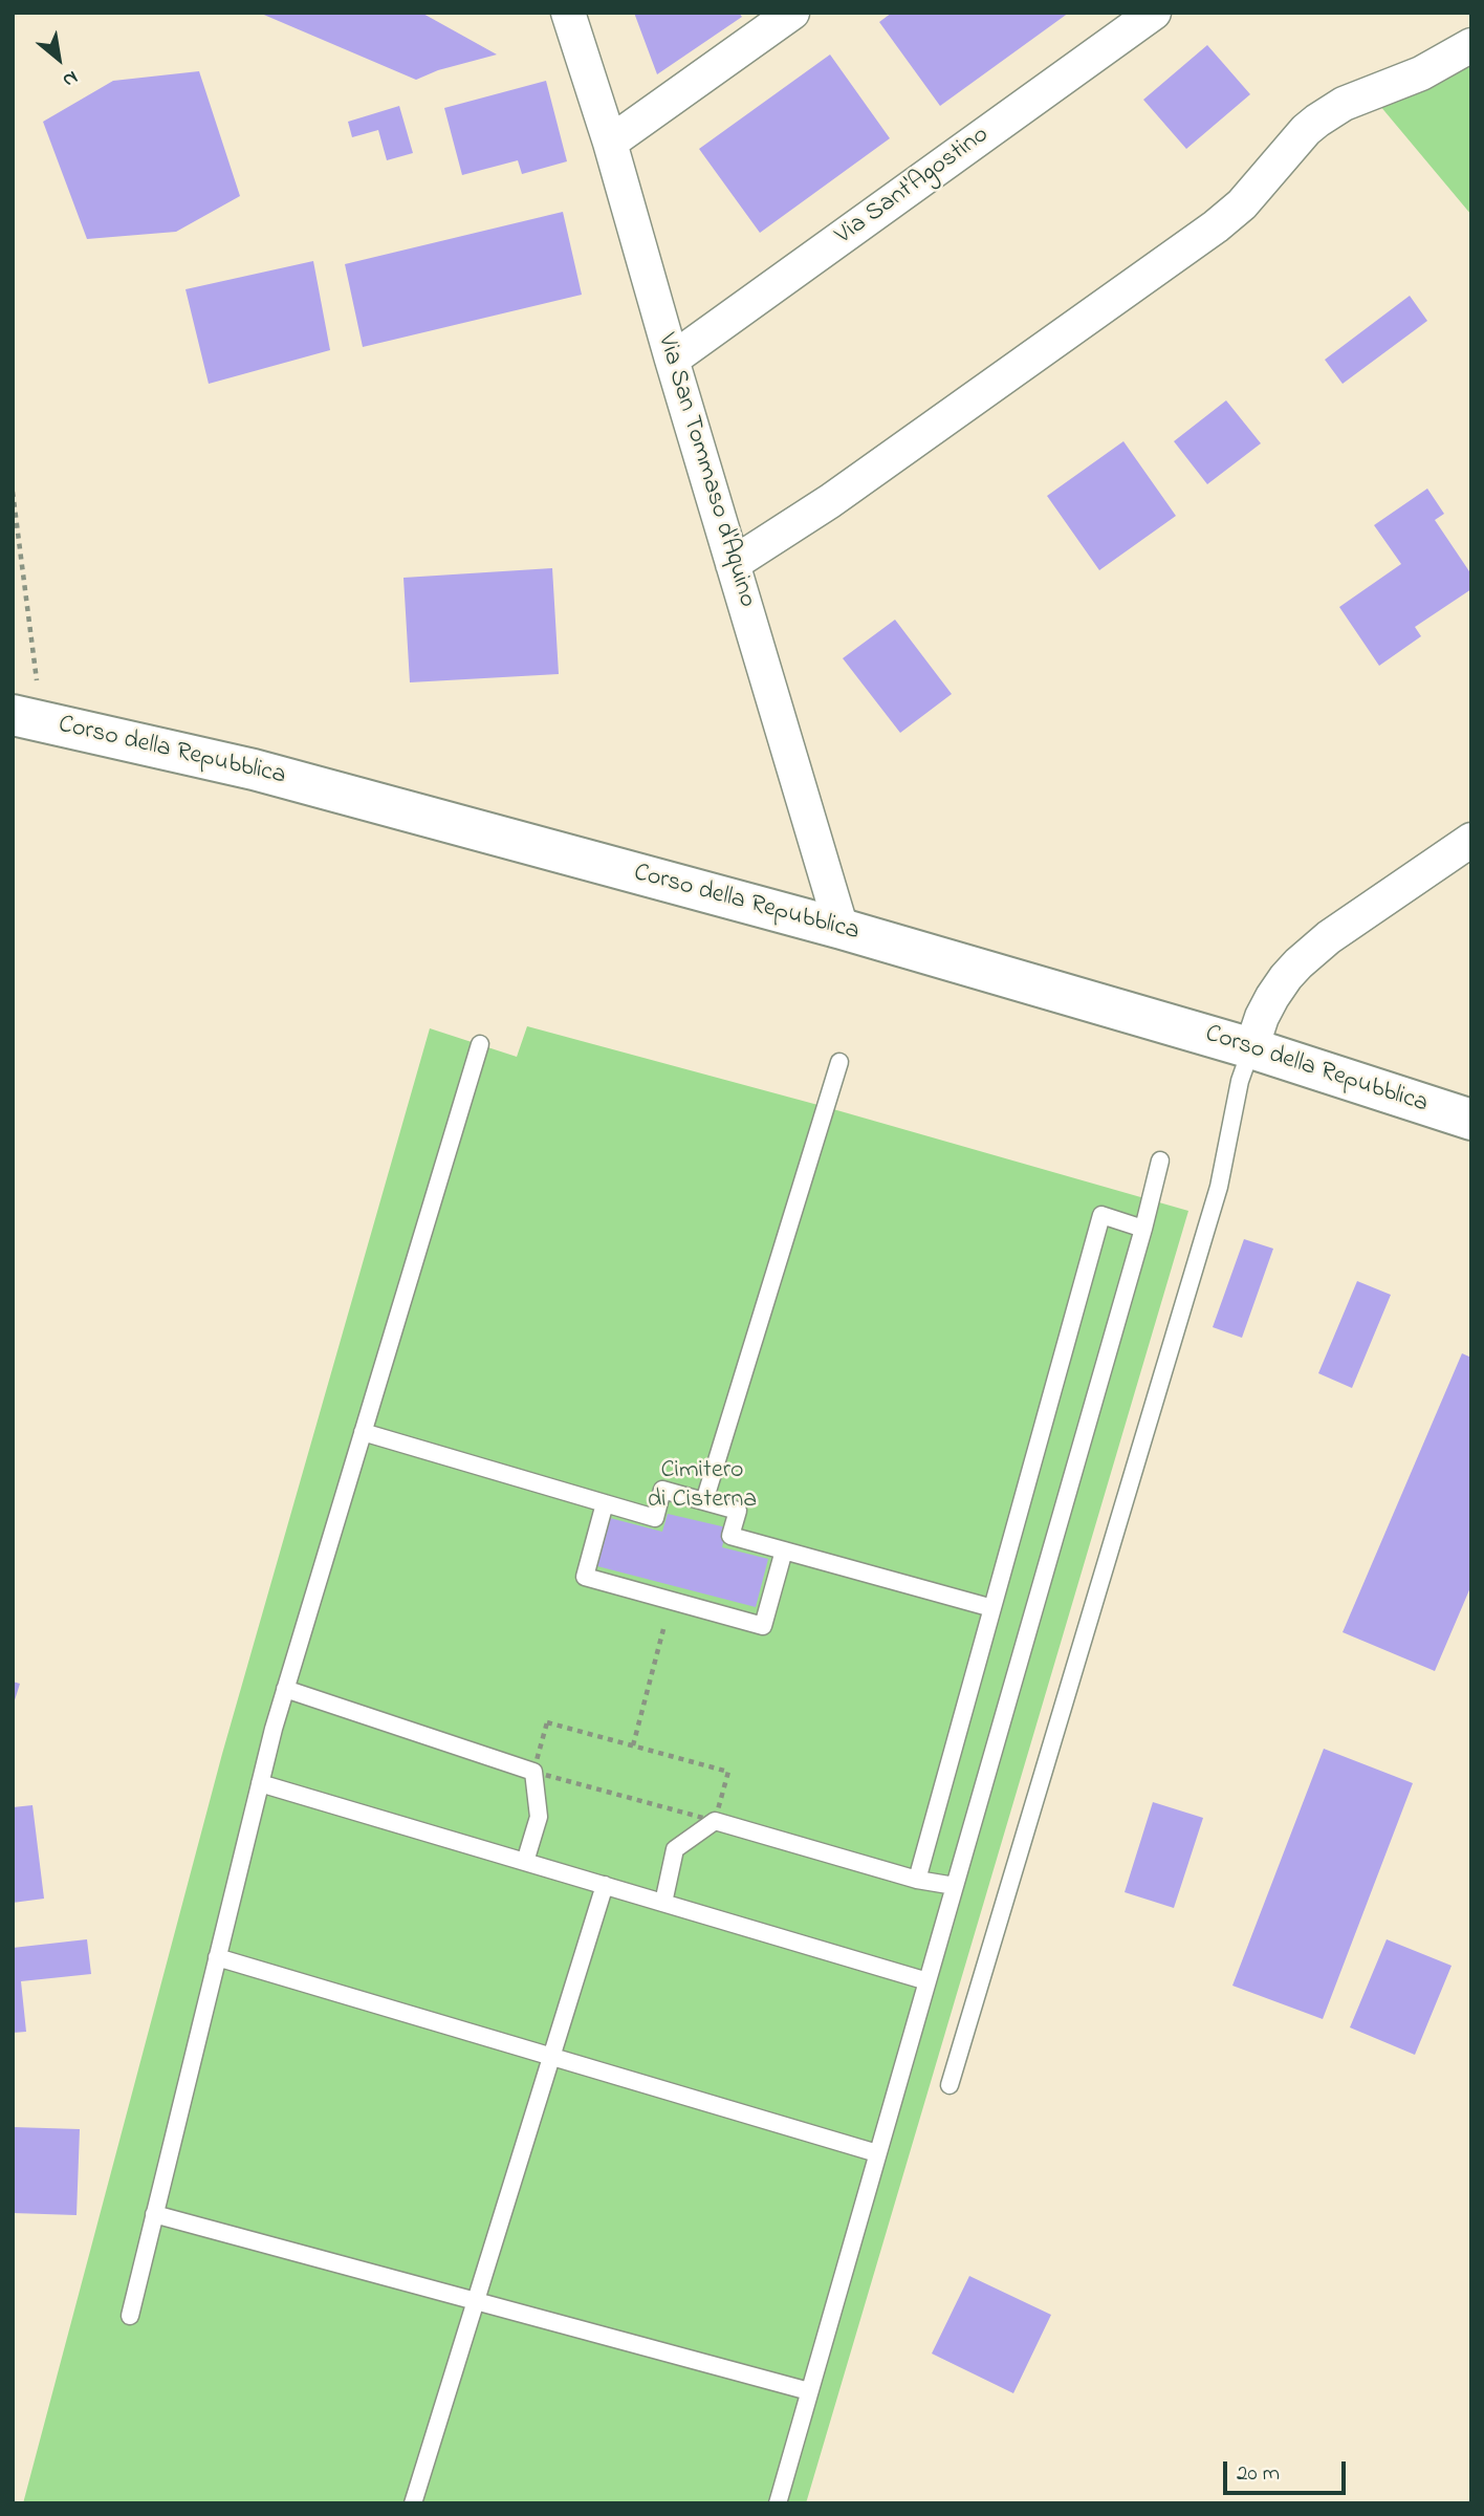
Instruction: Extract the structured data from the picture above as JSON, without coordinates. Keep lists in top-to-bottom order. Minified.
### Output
{"streets":{"street":["Via Sant'Agostino","Via San Tommaso d'Aquino","Corso della Repubblica"]},"crossings":[["Via Sant'Agostino","Via San Tommaso d'Aquino"],["Via San Tommaso d'Aquino","Corso della Repubblica"]],"parks":["Cimitero di Cisterna"],"scale_bar":"20 m","north":"bottom right"}
